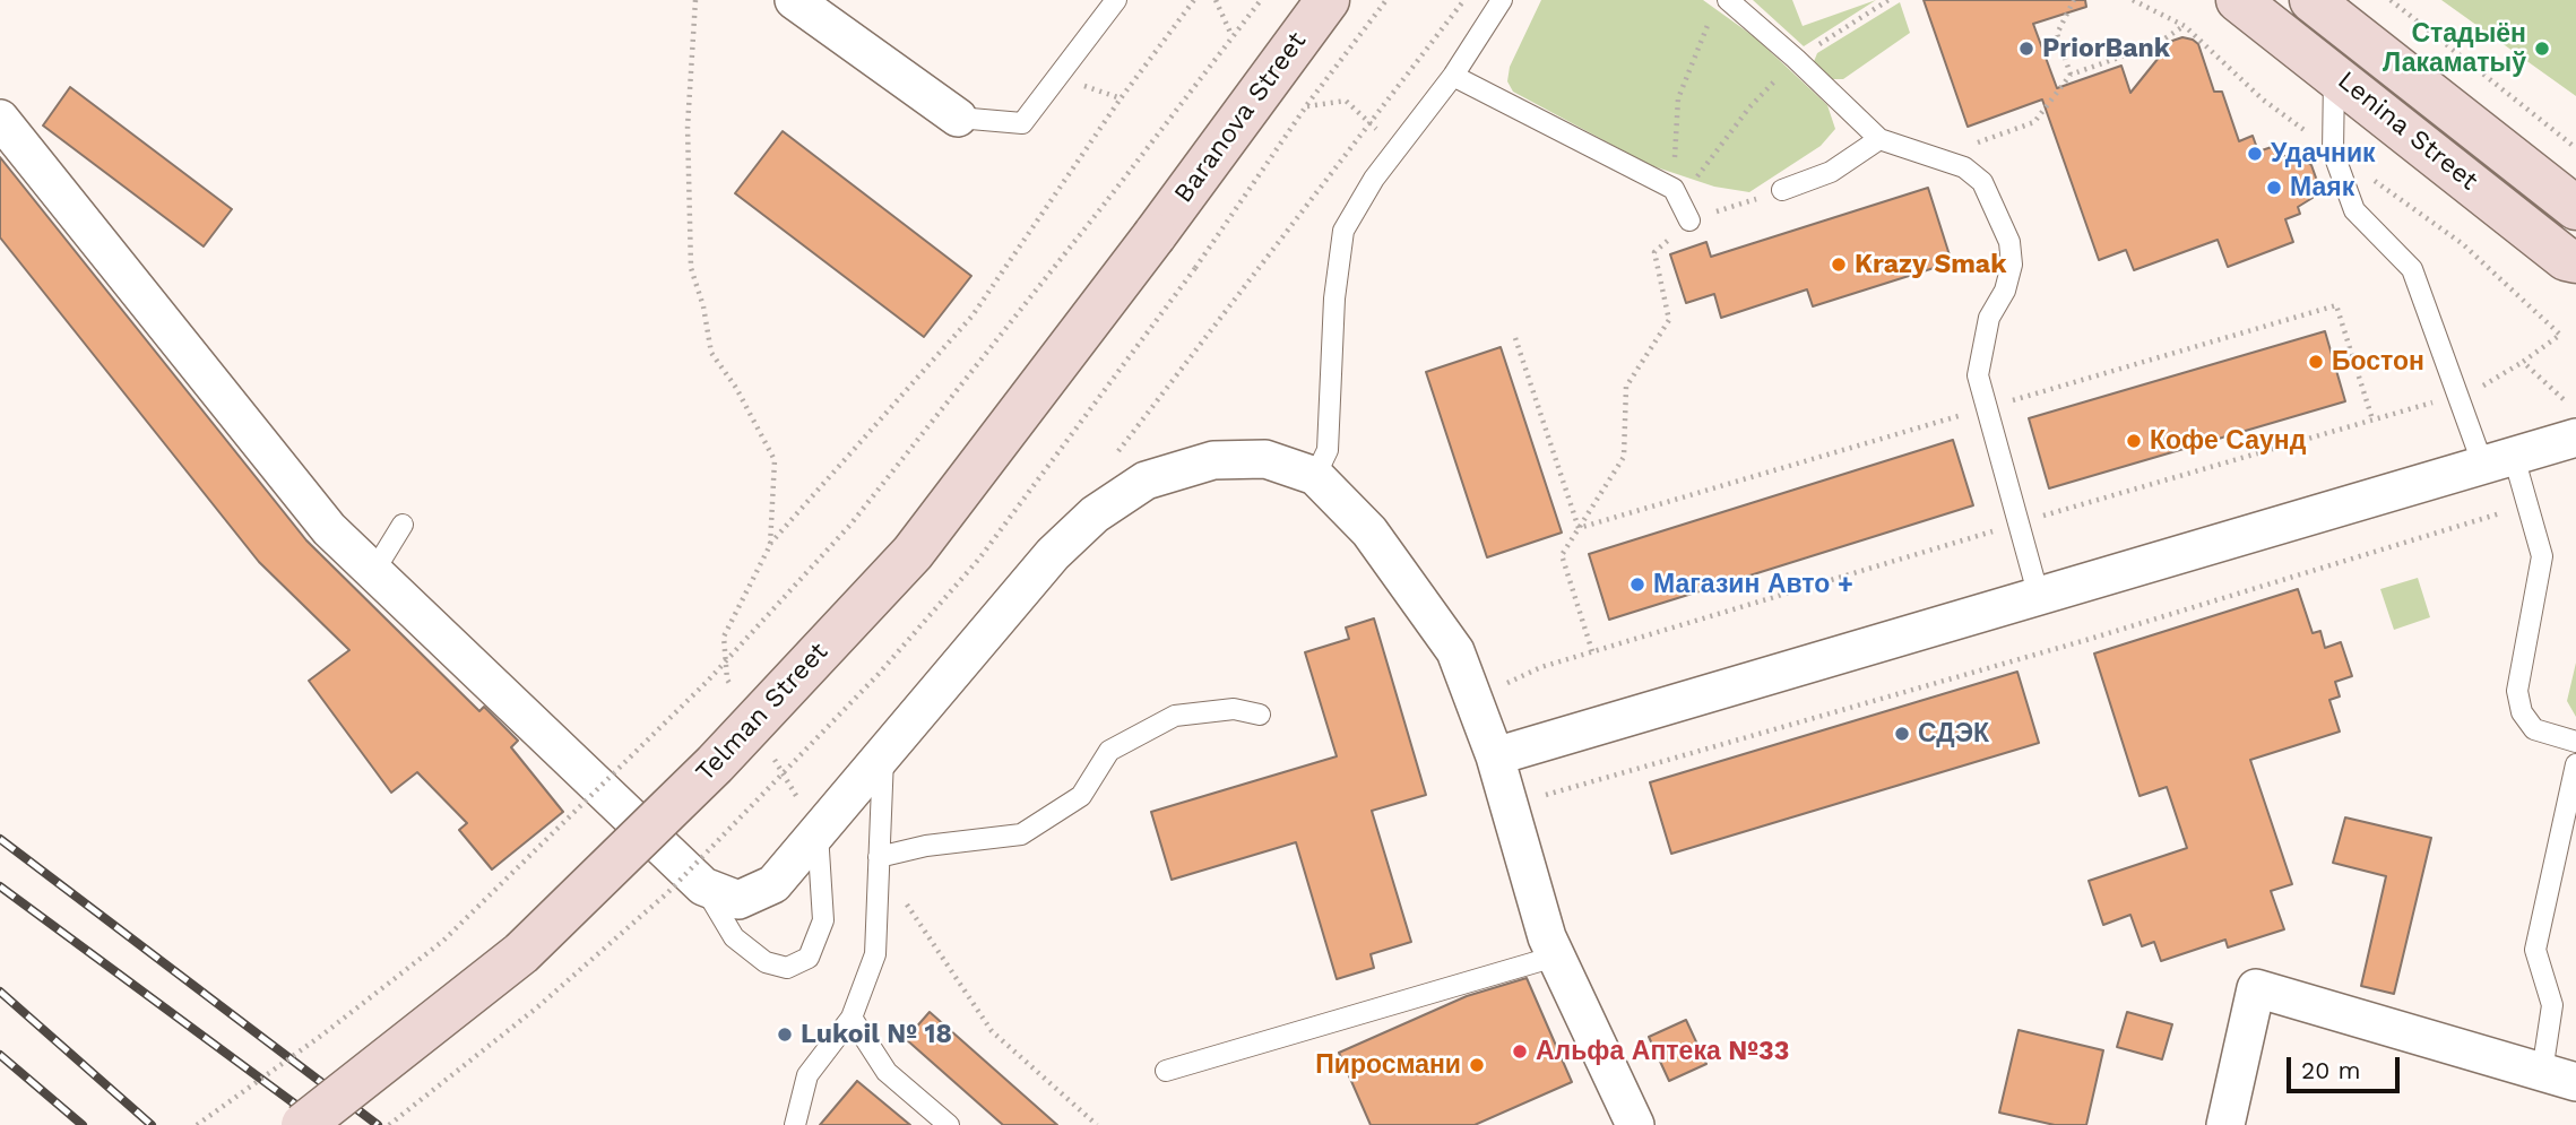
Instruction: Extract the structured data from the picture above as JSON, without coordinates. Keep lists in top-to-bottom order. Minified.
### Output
{"streets":{"main road":["Baranova Street","Lenina Street","Telman Street"]},"crossings":[["Baranova Street","Telman Street"]],"places":["PriorBank","Стадыён Лакаматыў","Удачник","Маяк","Krazy Smak","Бостон","Кофе Саунд","Магазин Авто +","СДЭК","Lukoil № 18","Альфа Аптека №33","Пиросмани"],"scale_bar":"20 m"}
